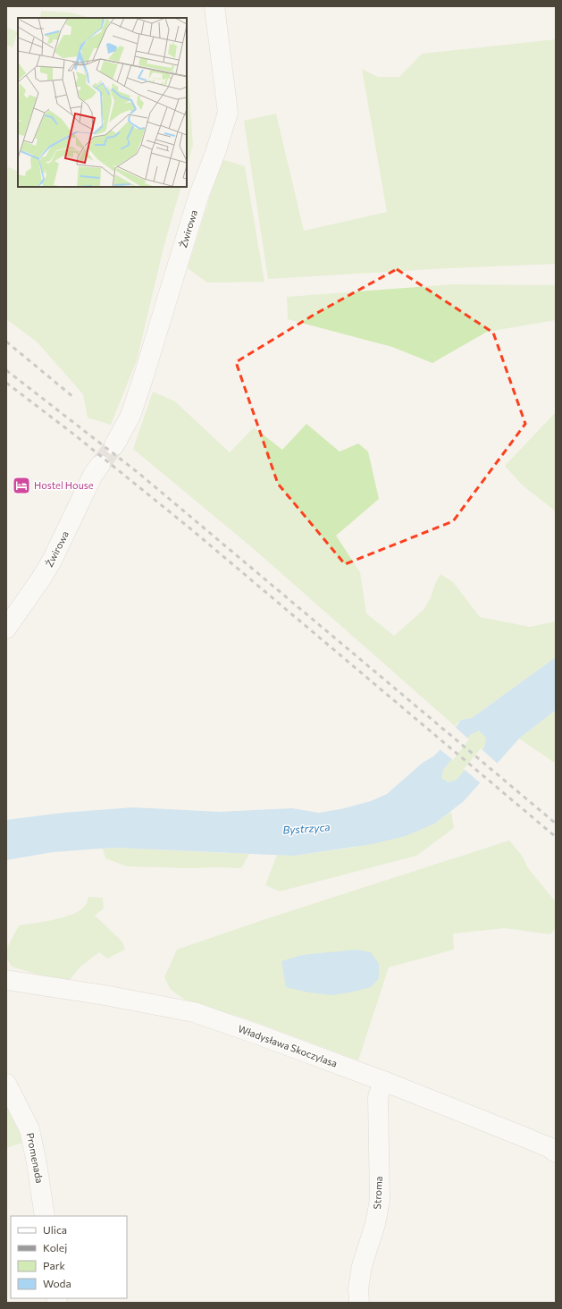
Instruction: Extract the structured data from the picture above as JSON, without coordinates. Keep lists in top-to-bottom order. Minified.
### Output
{"streets":{"street":["Żwirowa","Władysława Skoczylasa","Promenada","Stroma"]},"crossings":[["Władysława Skoczylasa","Stroma"]],"water":["Bystrzyca"],"places":{"hotel":["Hostel House"]},"legend":["Ulica","Kolej","Park","Woda"]}
